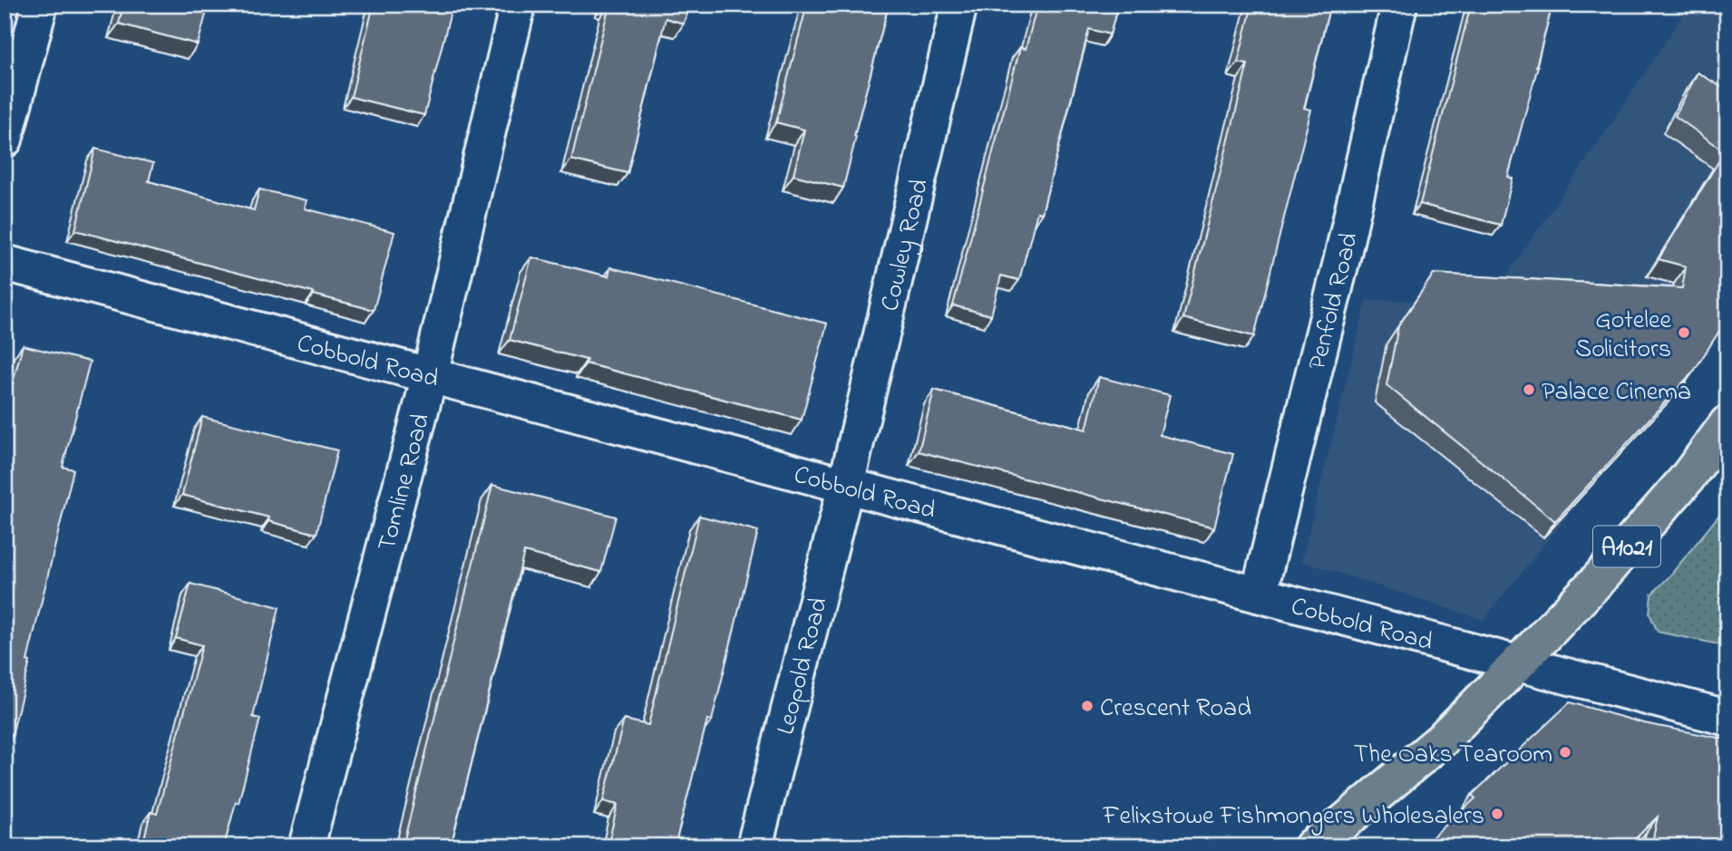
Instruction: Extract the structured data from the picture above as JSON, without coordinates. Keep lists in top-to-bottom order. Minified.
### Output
{"streets":{"main road":["A1021"],"street":["Cowley Road","Penfold Road","Cobbold Road","Tomline Road","Leopold Road"]},"crossings":[["Cowley Road","Cobbold Road"],["Cowley Road","Leopold Road"],["Penfold Road","Cobbold Road"],["Cobbold Road","Tomline Road"],["Cobbold Road","A1021"],["Cobbold Road","Leopold Road"]],"places":["Gotelee Solicitors","Palace Cinema","Crescent Road","The Oaks Tearoom","Felixstowe Fishmongers Wholesalers"]}
